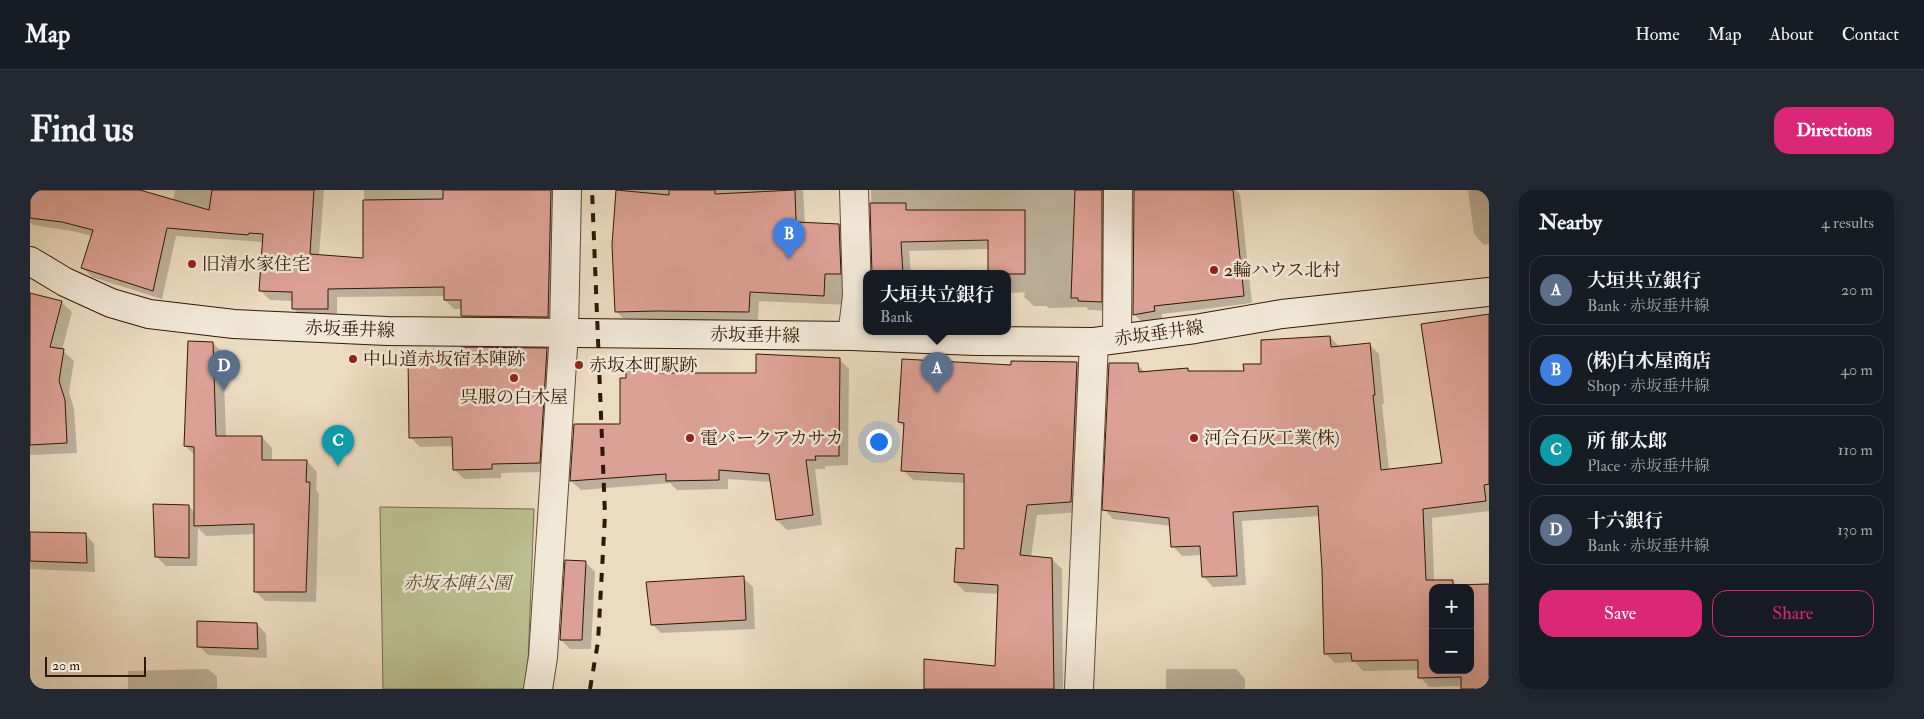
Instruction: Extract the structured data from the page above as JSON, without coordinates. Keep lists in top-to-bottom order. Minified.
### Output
{"streets":{"main road":["赤坂垂井線"]},"parks":["赤坂本陣公園"],"places":["旧清水家住宅","2輪ハウス北村","中山道赤坂宿本陣跡","赤坂本町駅跡","呉服の白木屋","電パークアカサカ","河合石灰工業(株)"],"scale_bar":"20 m","page":{"header":"Map","nav":["Home","Map","About","Contact"],"buttons":["Directions",["Save","Share"]],"title":"Find us","heading":["Nearby","4 results"],"pins":["B","D","A","C"],"list":[{"mark":"A","name":"大垣共立銀行","note":"Bank · 赤坂垂井線","value":"20 m"},{"mark":"B","name":"(株)白木屋商店","note":"Shop · 赤坂垂井線","value":"40 m"},{"mark":"C","name":"所 郁太郎","note":"Place · 赤坂垂井線","value":"110 m"},{"mark":"D","name":"十六銀行","note":"Bank · 赤坂垂井線","value":"130 m"}],"popup":["大垣共立銀行","Bank"],"map_buttons":["+","−"],"scale":"20 m"}}
